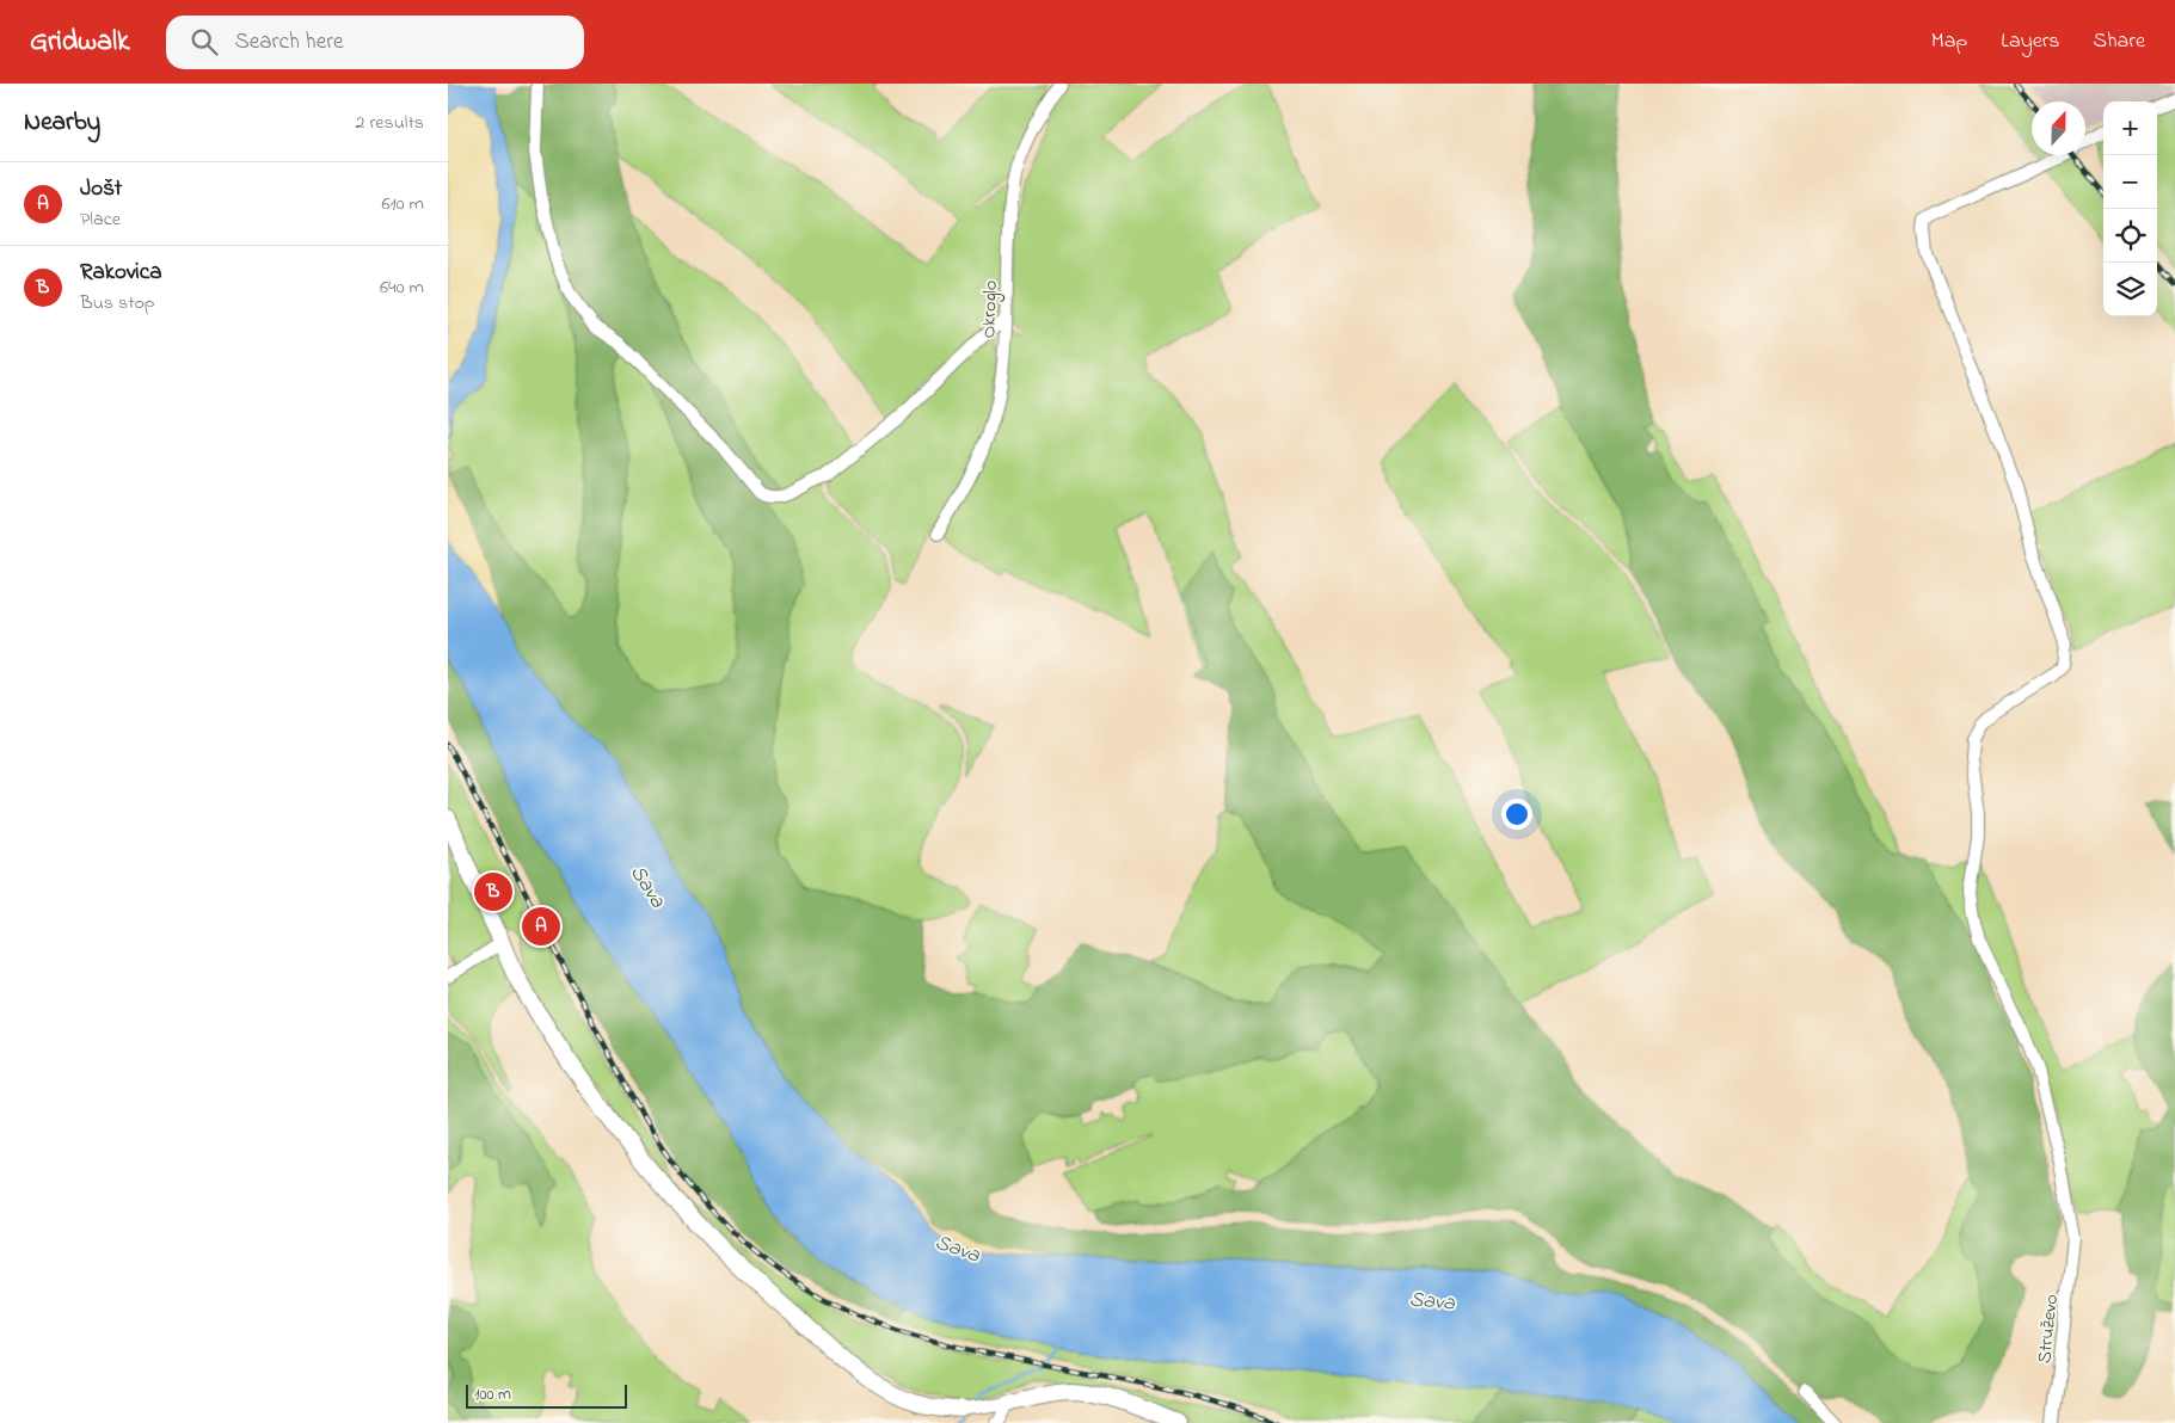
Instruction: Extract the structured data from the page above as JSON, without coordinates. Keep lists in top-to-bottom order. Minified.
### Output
{"streets":{"street":["Okroglo","Struževo"]},"water":["Sava"],"scale_bar":"100 m","north":"top","page":{"header":"Gridwalk","search":"Search here","nav":["Map","Layers","Share"],"heading":["Nearby","2 results"],"map_buttons":["+","−"],"list":[{"mark":"A","name":"Jošt","note":"Place","value":"610 m"},{"mark":"B","name":"Rakovica","note":"Bus stop","value":"640 m"}],"pins":["B","A"],"scale":"100 m"}}
